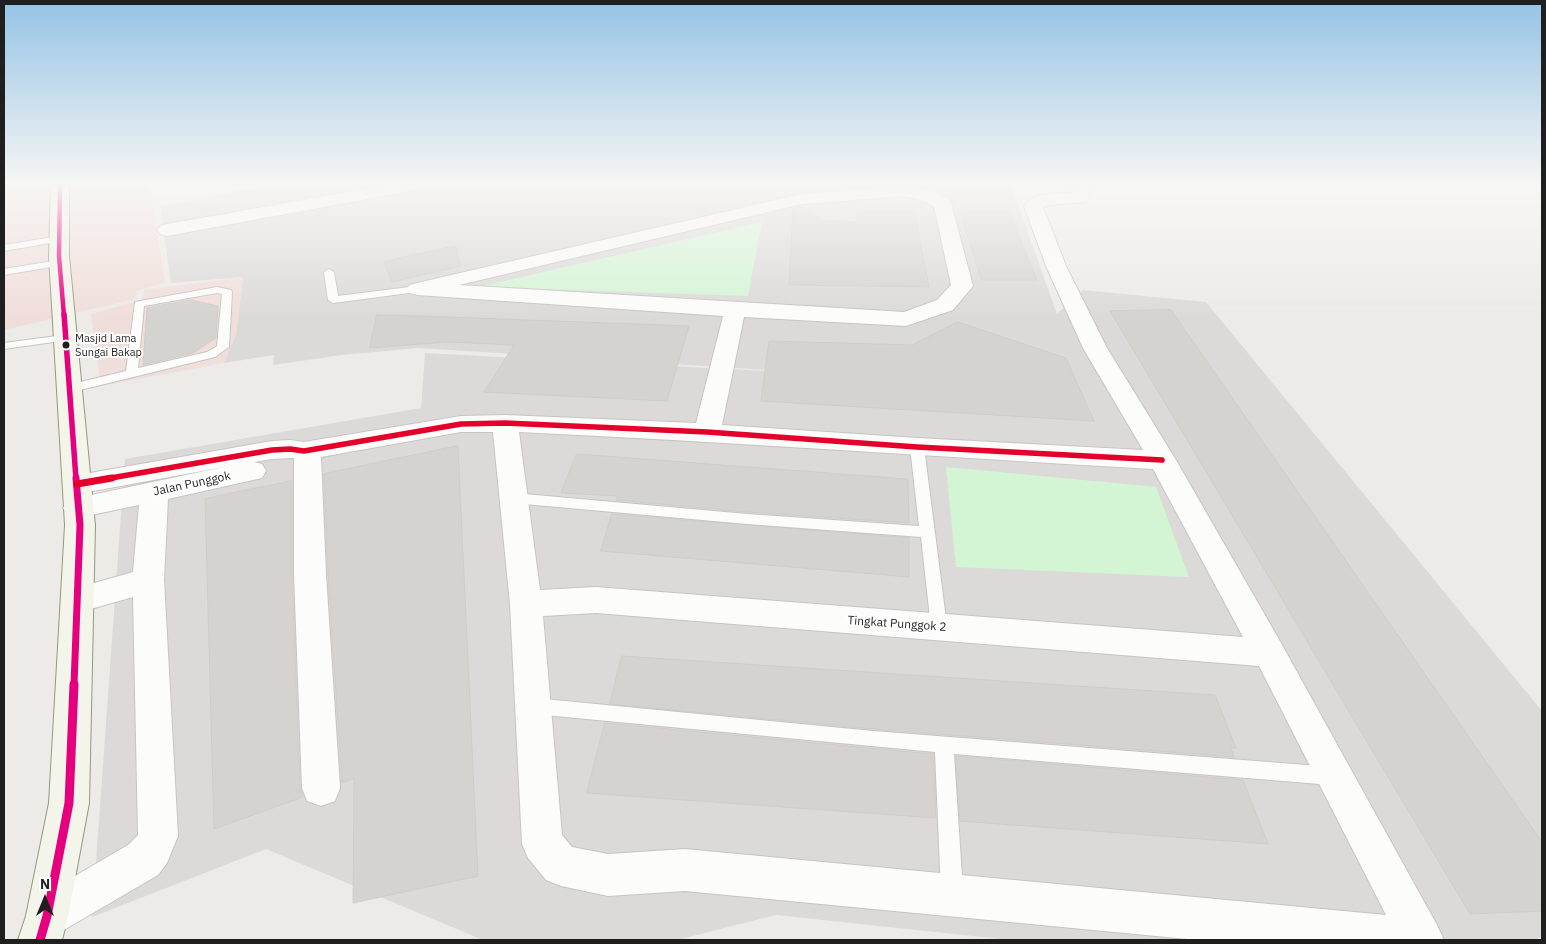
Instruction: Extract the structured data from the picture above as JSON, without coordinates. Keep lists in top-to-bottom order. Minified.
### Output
{"streets":{"street":["Jalan Punggok","Tingkat Punggok 2"]},"places":["Masjid Lama Sungai Bakap"],"north":"top"}
